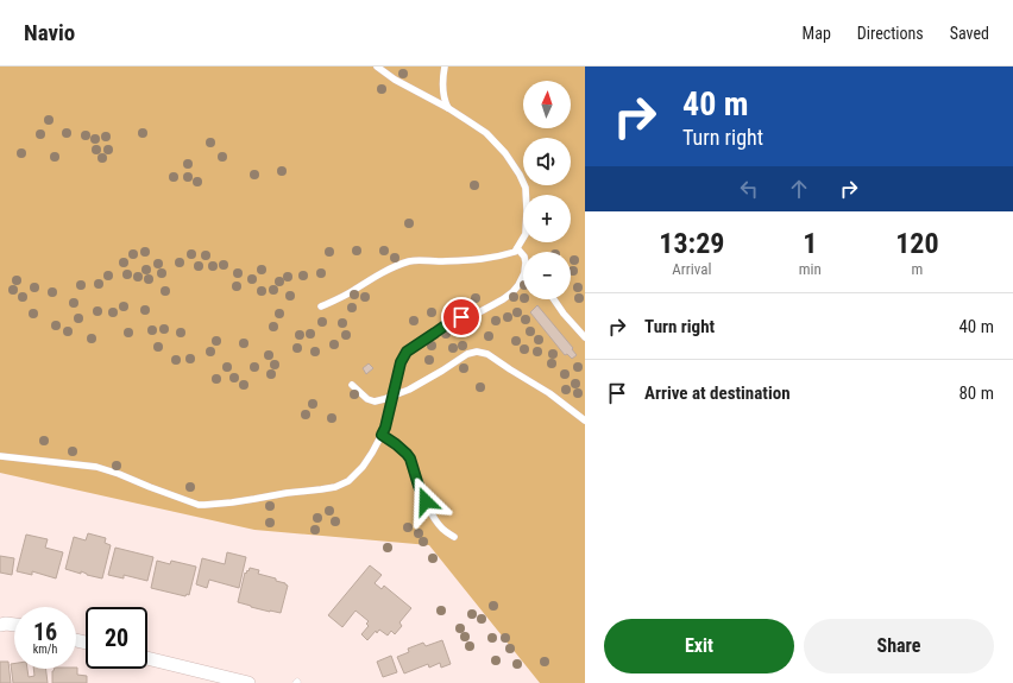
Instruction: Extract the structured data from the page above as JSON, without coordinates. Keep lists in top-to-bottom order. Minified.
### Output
{"north":"top","page":{"header":"Navio","nav":["Map","Directions","Saved"],"turn":["40 m","Turn right"],"map_buttons":["+","−"],"eta":["13:29","Arrival","1","min","120","m"],"list":[{"name":"Turn right","value":"40 m"},{"name":"Arrive at destination","value":"80 m"}],"speed":"16 km/h","limit":"20","buttons":["Exit","Share"]}}
